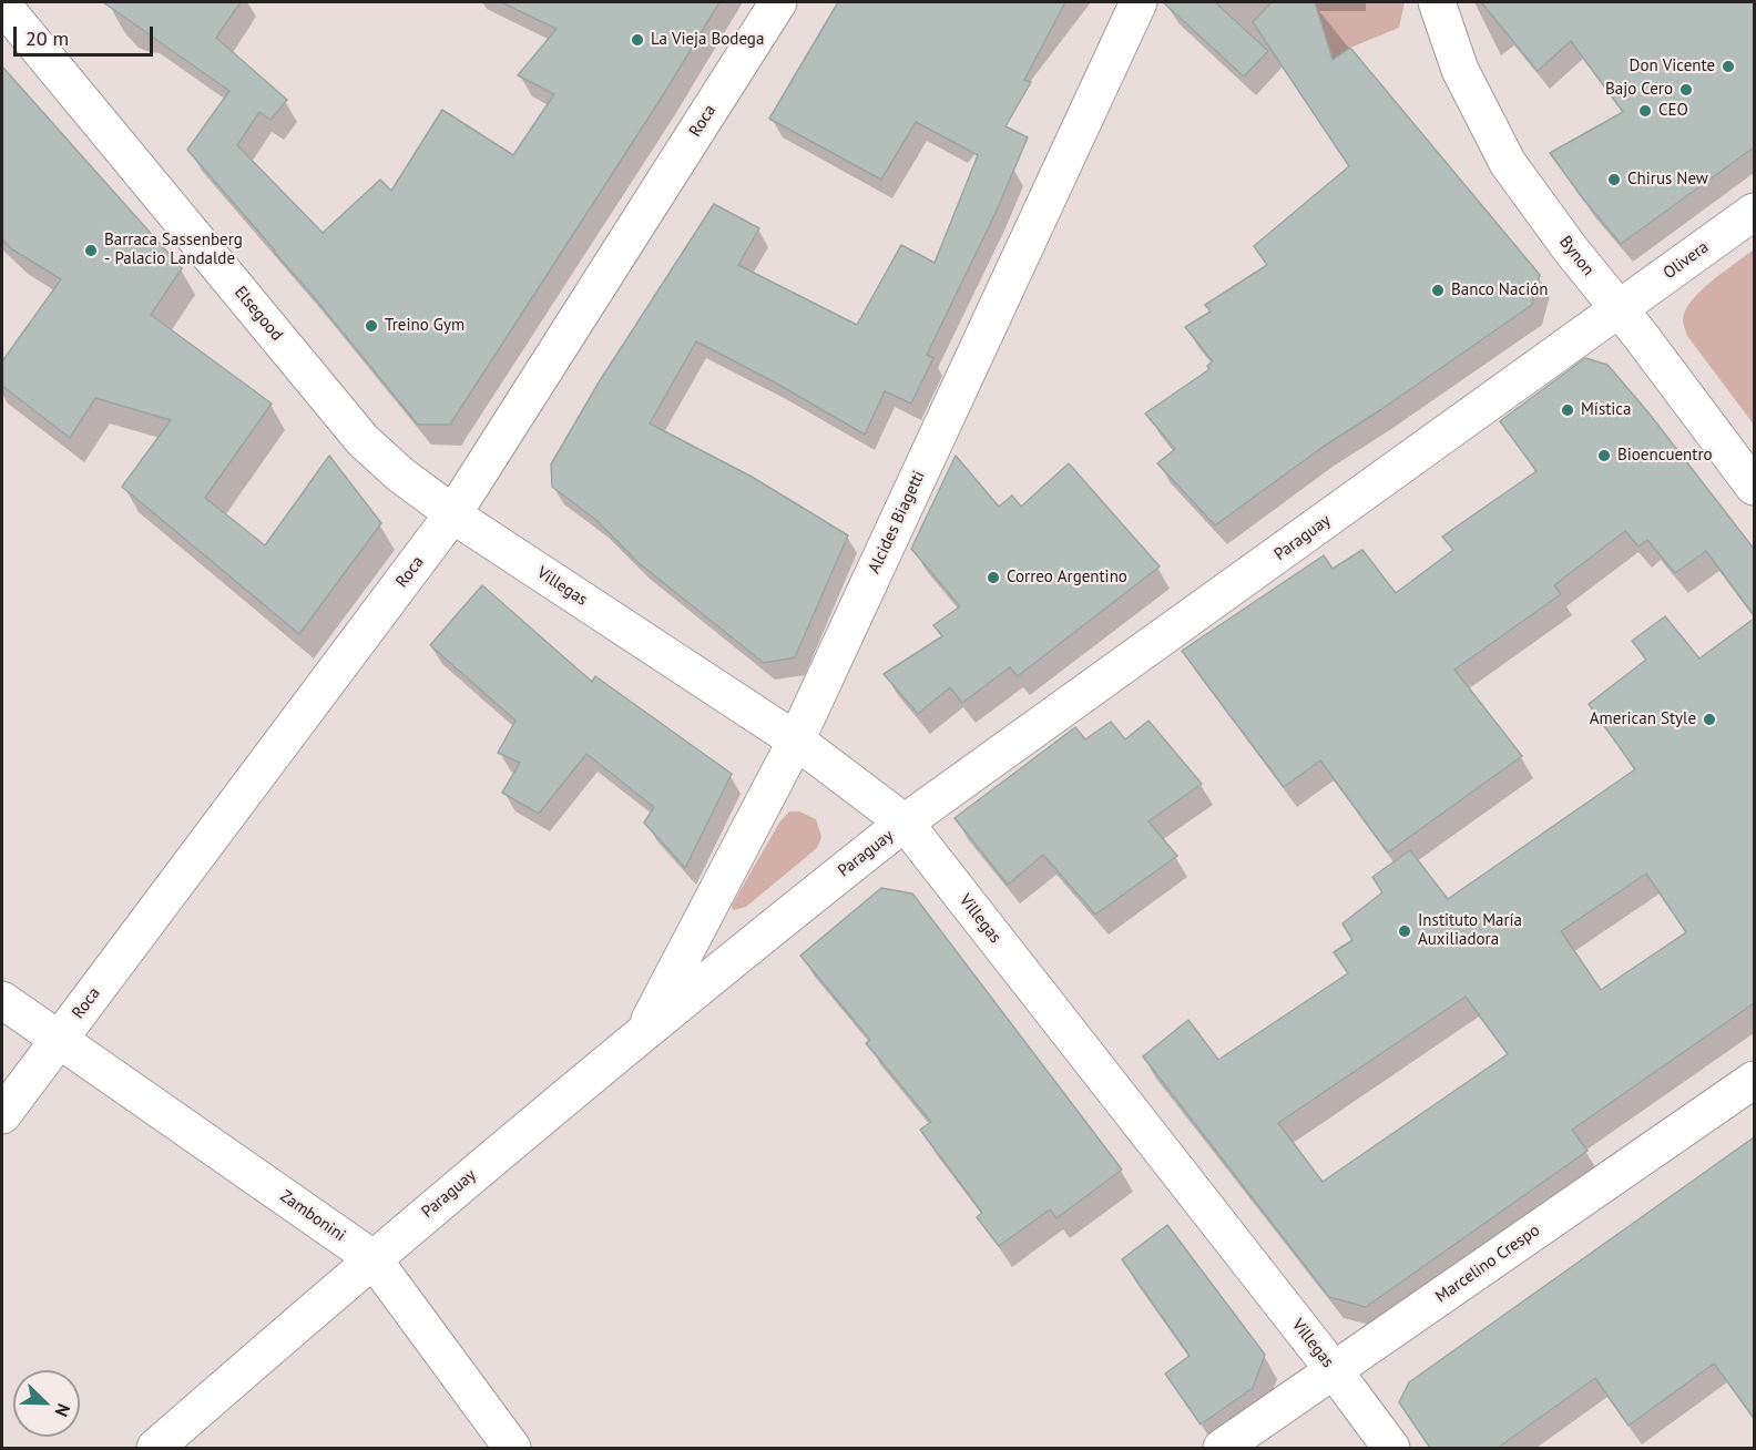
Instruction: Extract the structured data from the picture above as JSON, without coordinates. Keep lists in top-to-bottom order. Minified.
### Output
{"streets":{"street":["Roca","Bynon","Olivera","Elsegood","Alcides Biagetti","Paraguay","Villegas","Zambonini","Marcelino Crespo"]},"crossings":[["Roca","Elsegood"],["Roca","Villegas"],["Roca","Zambonini"],["Bynon","Olivera"],["Bynon","Paraguay"],["Olivera","Paraguay"],["Elsegood","Villegas"],["Alcides Biagetti","Paraguay"],["Alcides Biagetti","Villegas"],["Paraguay","Villegas"],["Paraguay","Zambonini"],["Villegas","Marcelino Crespo"]],"places":["La Vieja Bodega","Don Vicente","Bajo Cero","CEO","Chirus New","Barraca Sassenberg - Palacio Landalde","Banco Nación","Treino Gym","Mística","Bioencuentro","Correo Argentino","American Style","Instituto María Auxiliadora"],"scale_bar":"20 m","north":"bottom right"}
